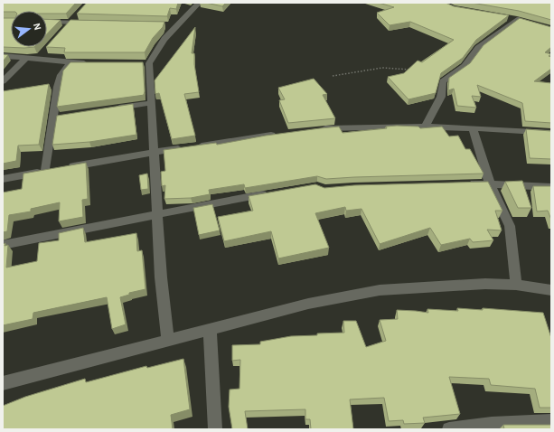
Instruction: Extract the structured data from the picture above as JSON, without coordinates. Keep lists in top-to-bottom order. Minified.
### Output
{"north":"right"}
